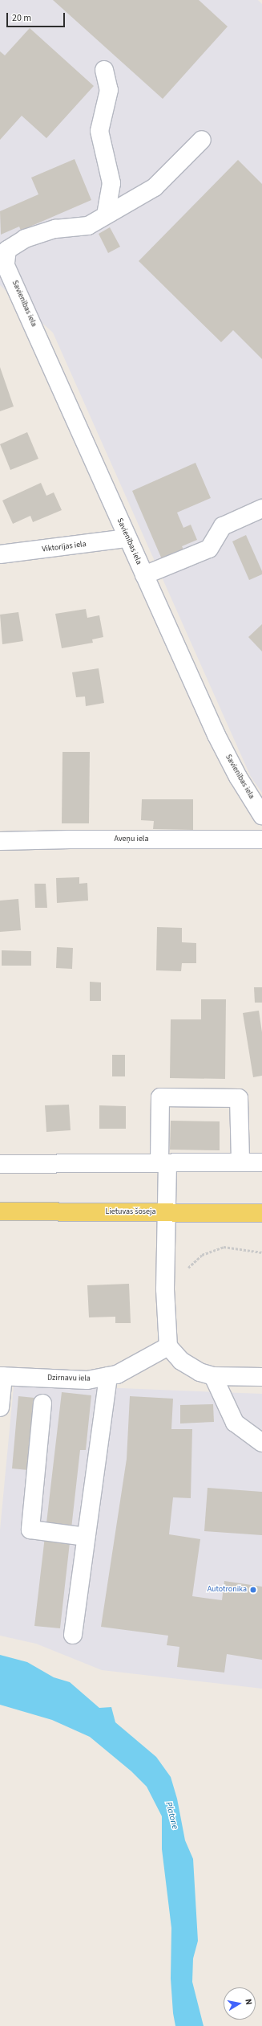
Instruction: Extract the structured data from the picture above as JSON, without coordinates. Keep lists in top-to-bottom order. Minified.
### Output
{"streets":{"main road":["Lietuvas šoseja"],"street":["Savienības iela","Viktorijas iela","Aveņu iela","Dzirnavu iela"]},"crossings":[["Savienības iela","Viktorijas iela"]],"water":["Platone"],"places":["Autotronika"],"scale_bar":"20 m","north":"right"}
